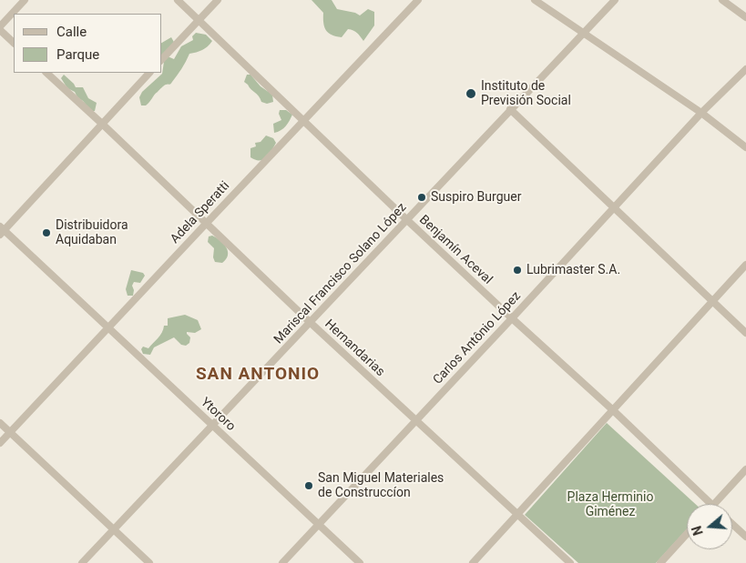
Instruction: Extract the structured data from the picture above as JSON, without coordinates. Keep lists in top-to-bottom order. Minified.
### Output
{"streets":{"street":["Adela Speratti","Benjamín Aceval","Mariscal Francisco Solano López","Carlos Antônio López","Hernandarias","Ytororo"]},"crossings":[["Adela Speratti","Benjamín Aceval"],["Adela Speratti","Hernandarias"],["Adela Speratti","Ytororo"],["Benjamín Aceval","Mariscal Francisco Solano López"],["Benjamín Aceval","Carlos Antônio López"],["Mariscal Francisco Solano López","Hernandarias"],["Mariscal Francisco Solano López","Ytororo"],["Carlos Antônio López","Hernandarias"],["Carlos Antônio López","Ytororo"]],"districts":["SAN ANTONIO"],"parks":["Plaza Herminio Giménez"],"places":["Instituto de Previsión Social","Suspiro Burguer","Distribuidora Aquidaban","Lubrimaster S.A.","San Miguel Materiales de Construccíon"],"legend":["Calle","Parque"],"north":"left"}
